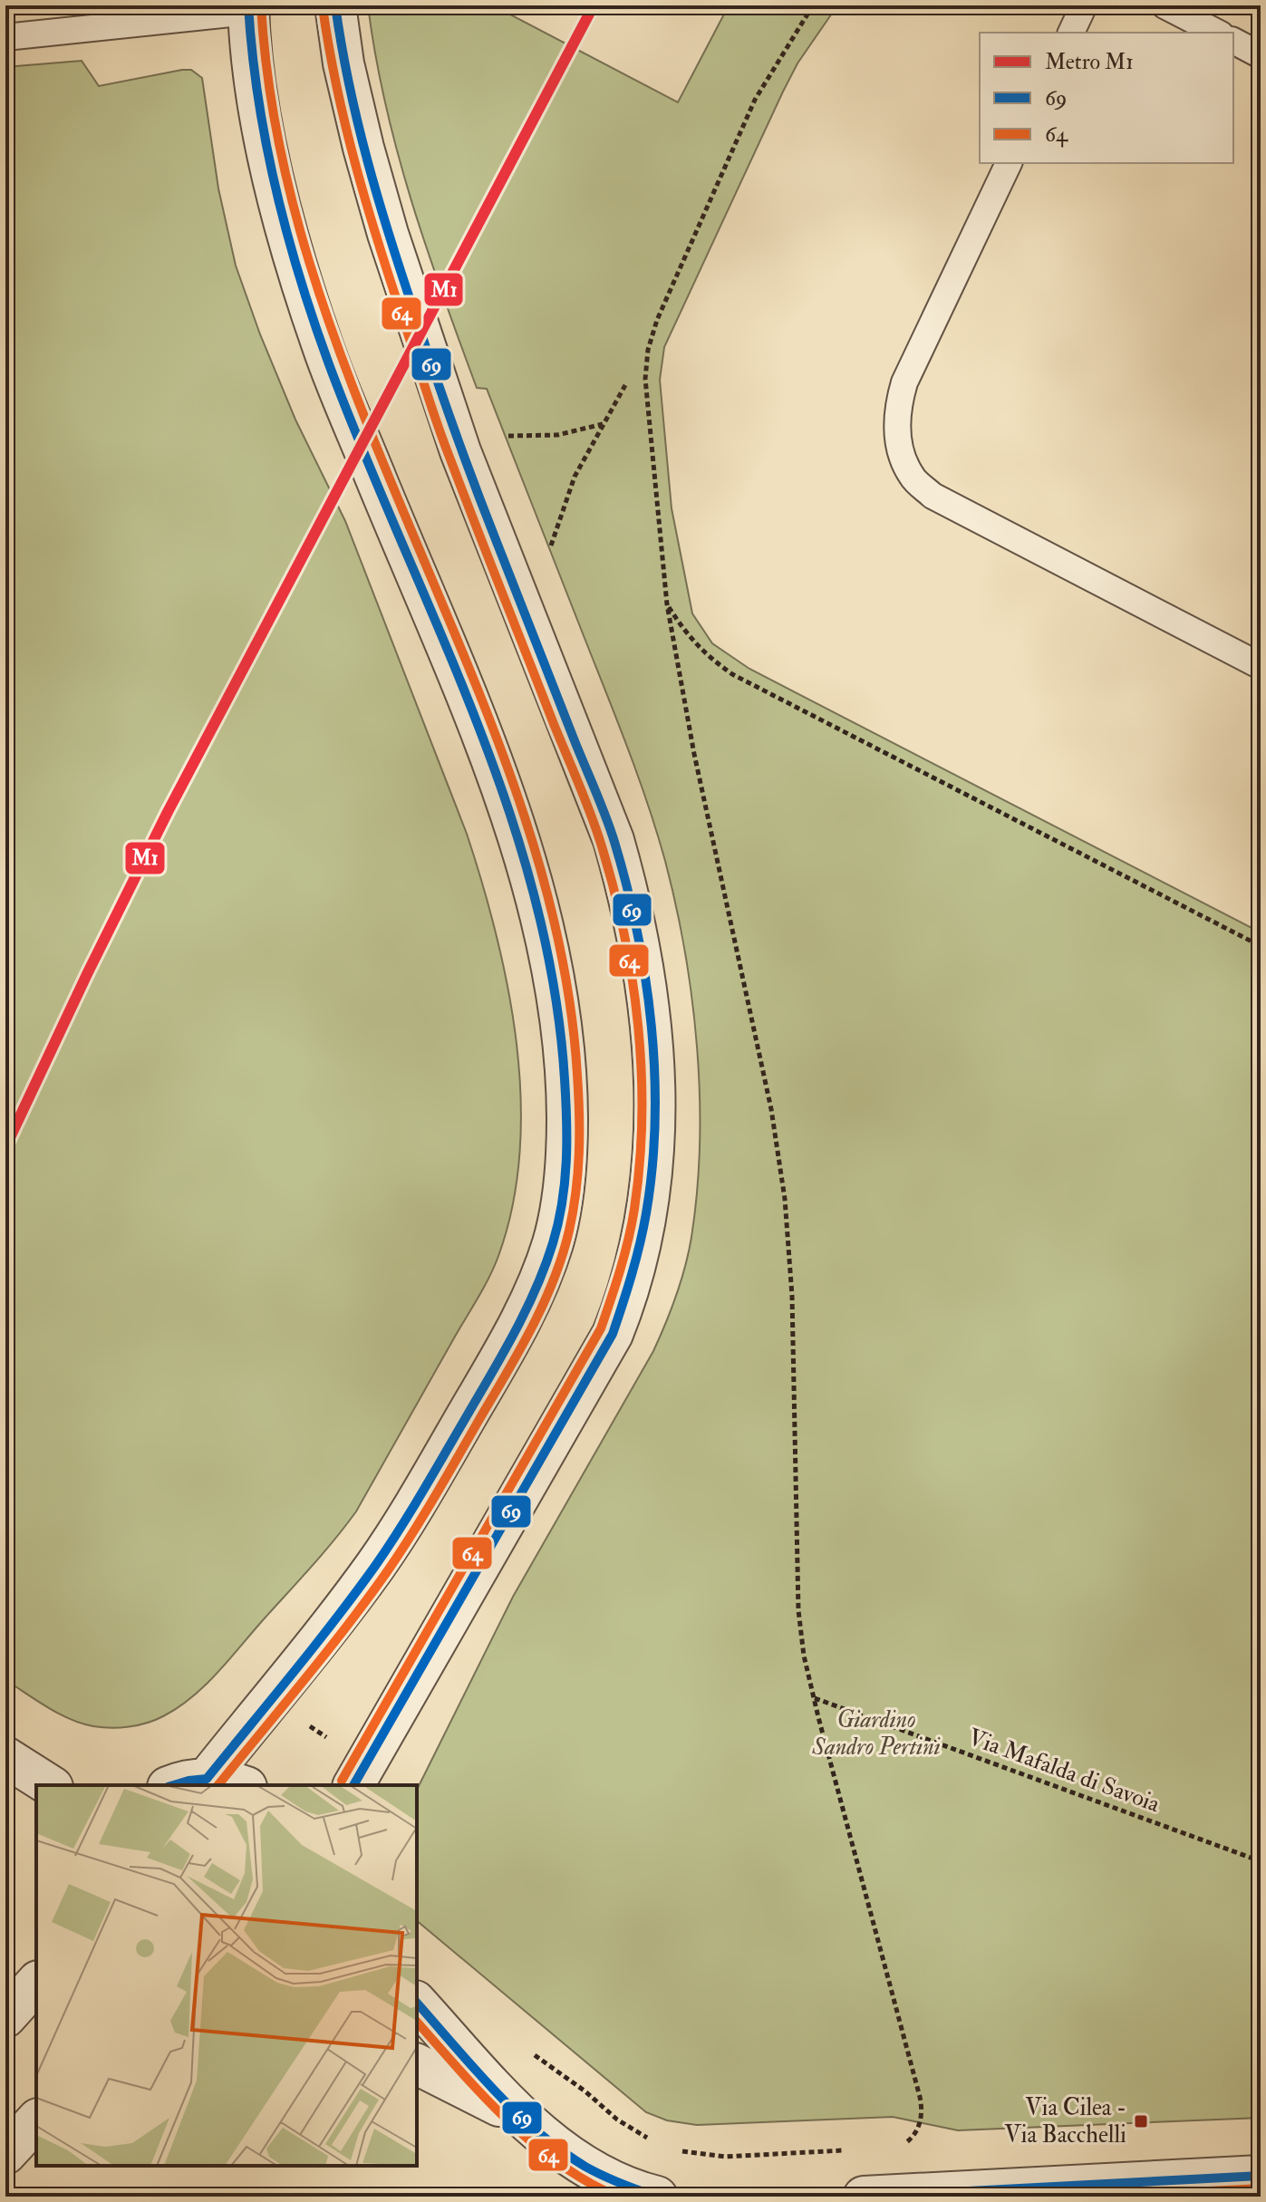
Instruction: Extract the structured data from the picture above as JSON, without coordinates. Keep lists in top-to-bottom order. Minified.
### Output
{"streets":{"path":["Via Mafalda di Savoia"]},"parks":["Giardino Sandro Pertini"],"places":{"transit":["Via Cilea - Via Bacchelli"]},"lines":["metro line M1","transit line 69","transit line 64"],"legend":["Metro M1","69","64"]}
